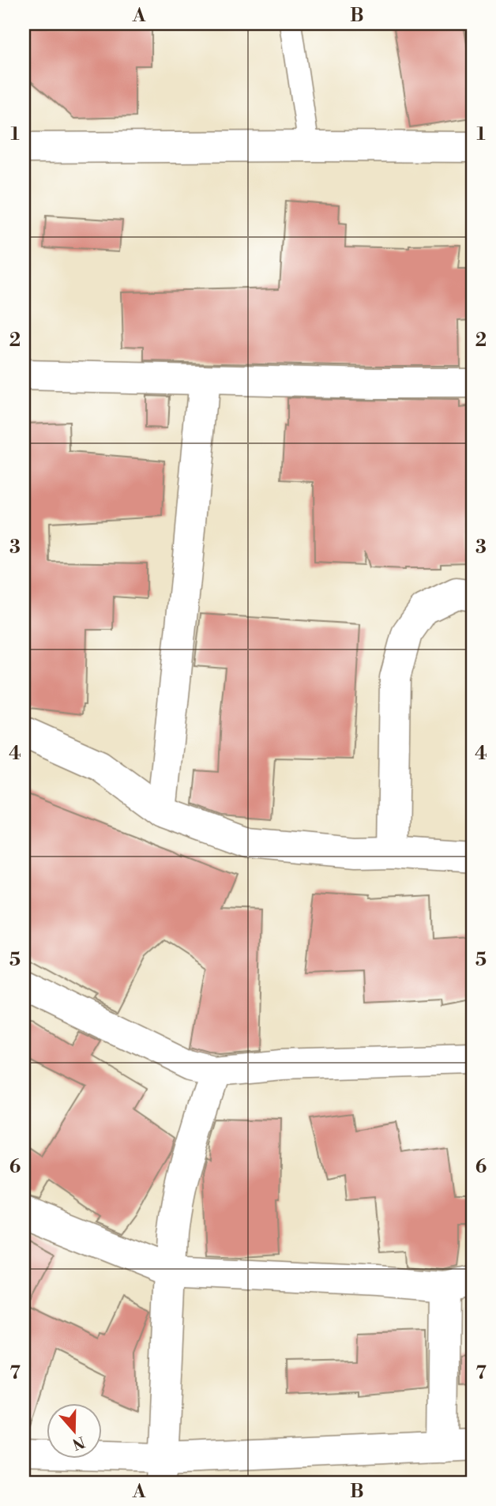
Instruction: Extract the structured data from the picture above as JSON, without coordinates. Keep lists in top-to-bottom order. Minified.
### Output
{"north":"bottom","grid":{"columns":["A","B"],"rows":["1","2","3","4","5","6","7"]}}
